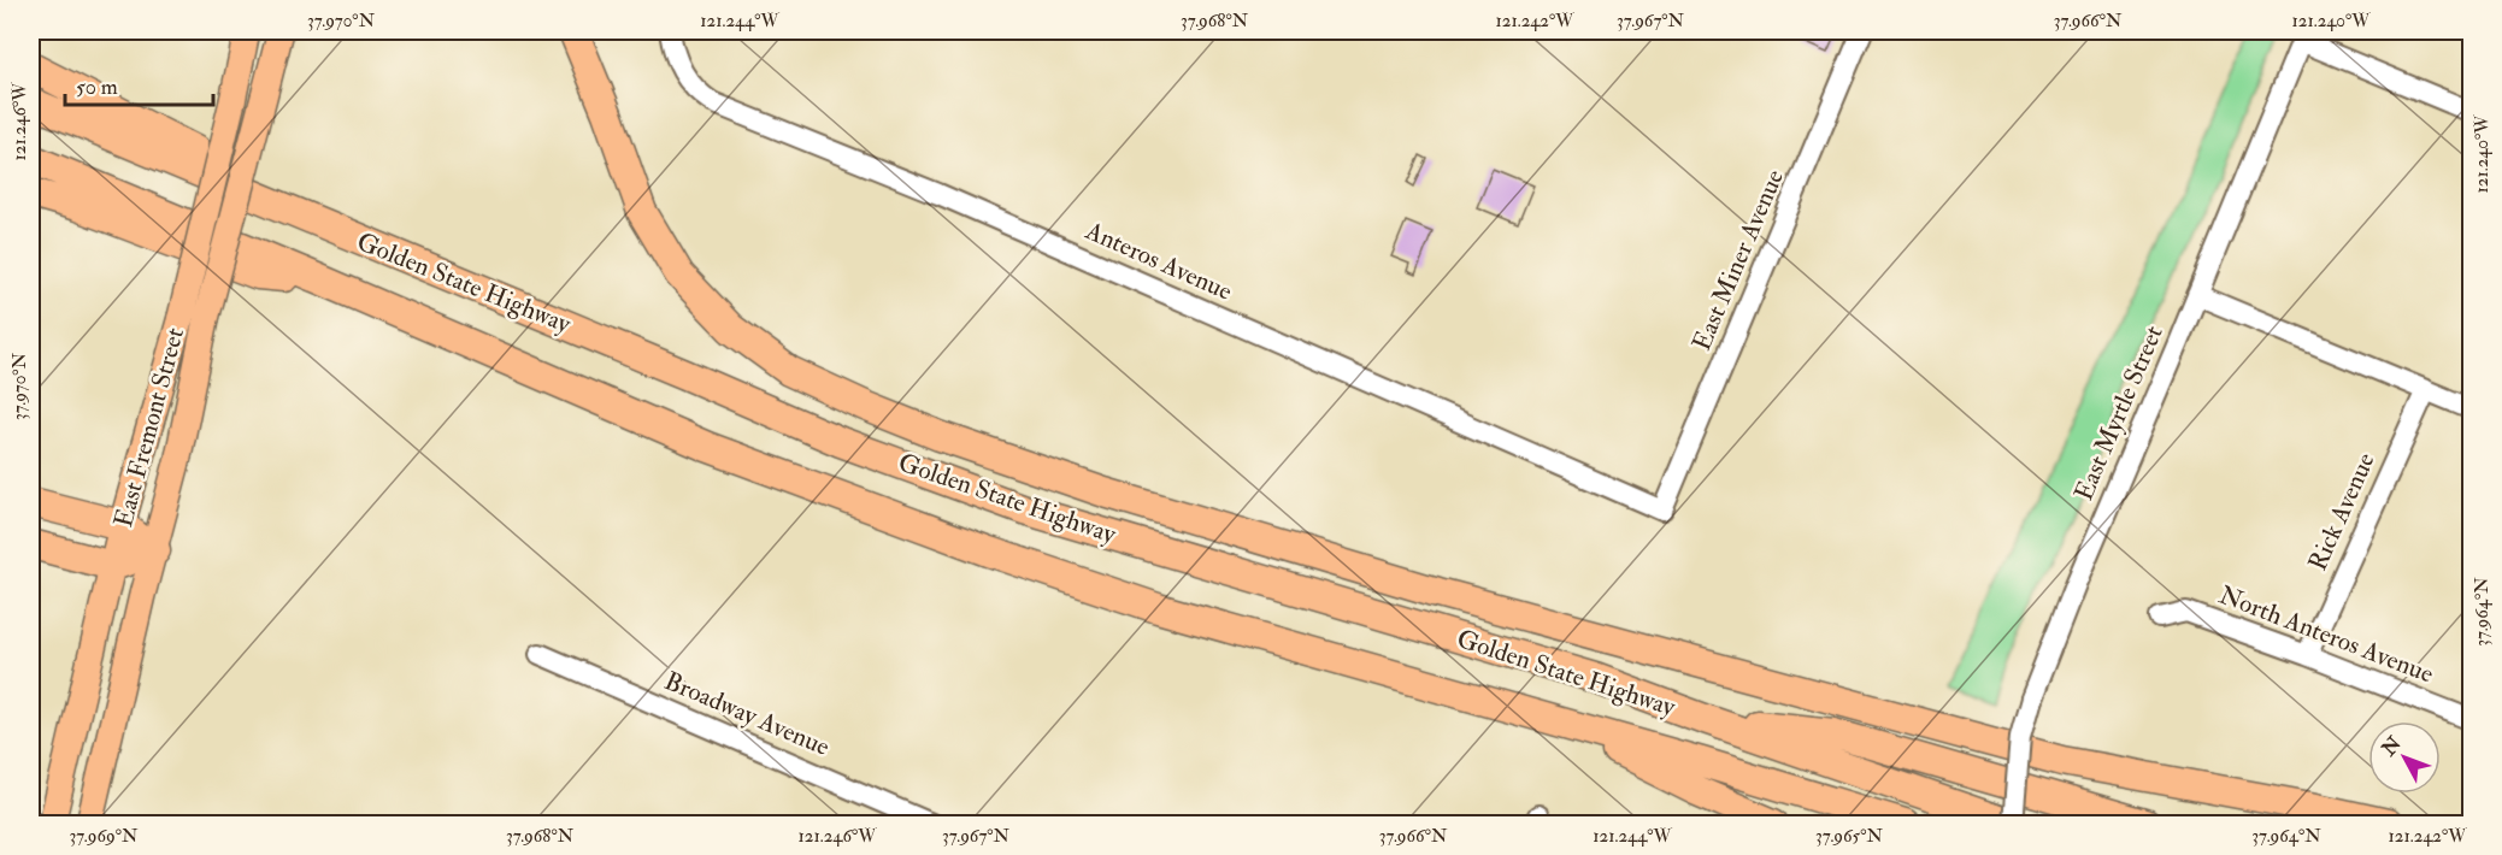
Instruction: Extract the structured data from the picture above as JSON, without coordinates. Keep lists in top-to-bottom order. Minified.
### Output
{"streets":{"highway":["Golden State Highway"],"main road":["East Fremont Street"],"street":["East Miner Avenue","Anteros Avenue","East Myrtle Street","Rick Avenue","North Anteros Avenue","Broadway Avenue"]},"crossings":[["East Miner Avenue","Anteros Avenue"],["Golden State Highway","East Myrtle Street"],["Rick Avenue","North Anteros Avenue"]],"scale_bar":"50 m","north":"top left","coordinates":["37.970°N","121.244°W","37.968°N","121.242°W","37.967°N","37.966°N","121.240°W","121.246°W","37.964°N","37.969°N","37.965°N"]}
